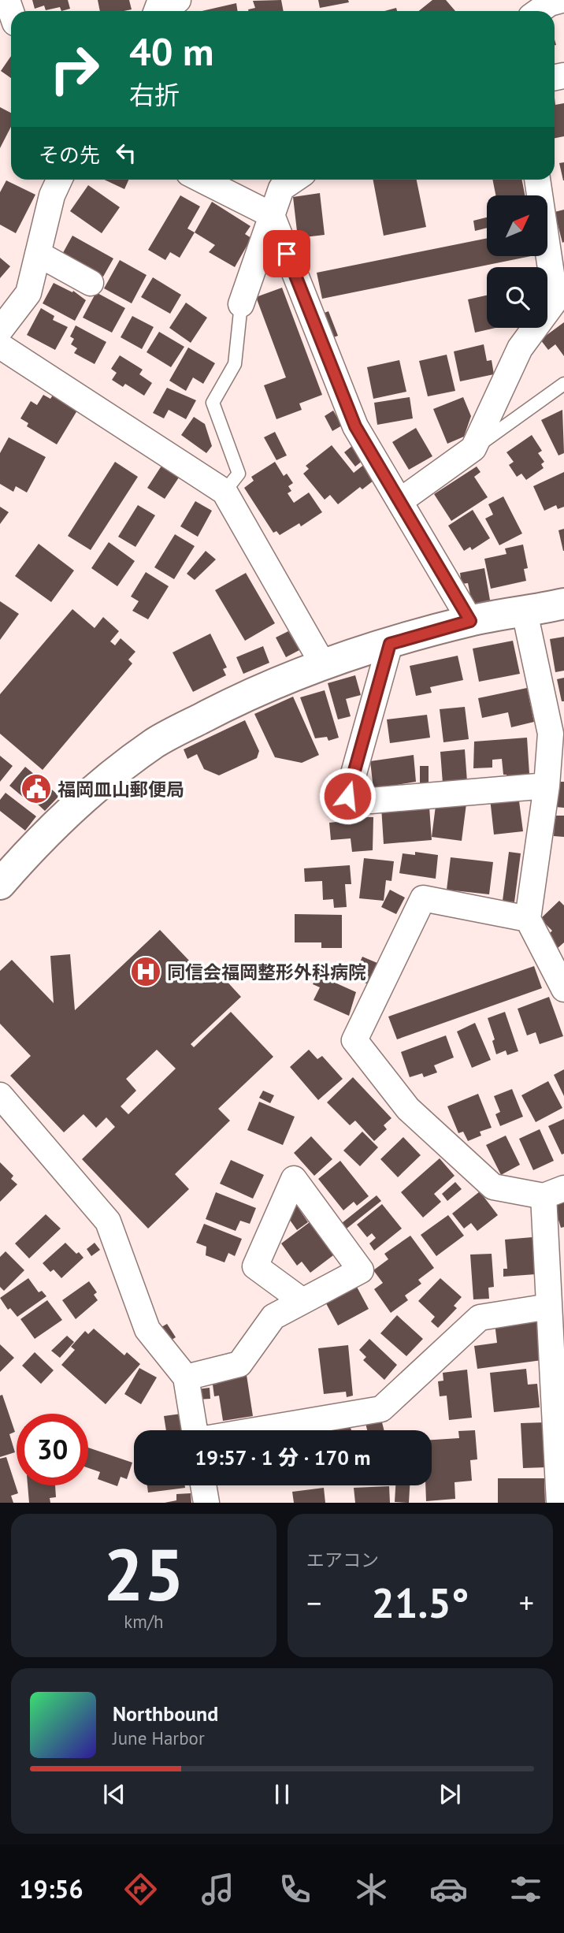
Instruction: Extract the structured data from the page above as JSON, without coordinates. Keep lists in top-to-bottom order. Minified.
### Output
{"places":{"public building":["福岡皿山郵便局"],"hospital":["同信会福岡整形外科病院"]},"north":"top right","page":{"turn":["40 m","右折"],"then":"その先","limit":"30","trip":"19:57 · 1 分 · 170 m","tile":[["25","km/h"],"エアコン"],"heat":["−","21.5°","+"],"song":["Northbound","June Harbor"],"tabs":"19:56"}}
